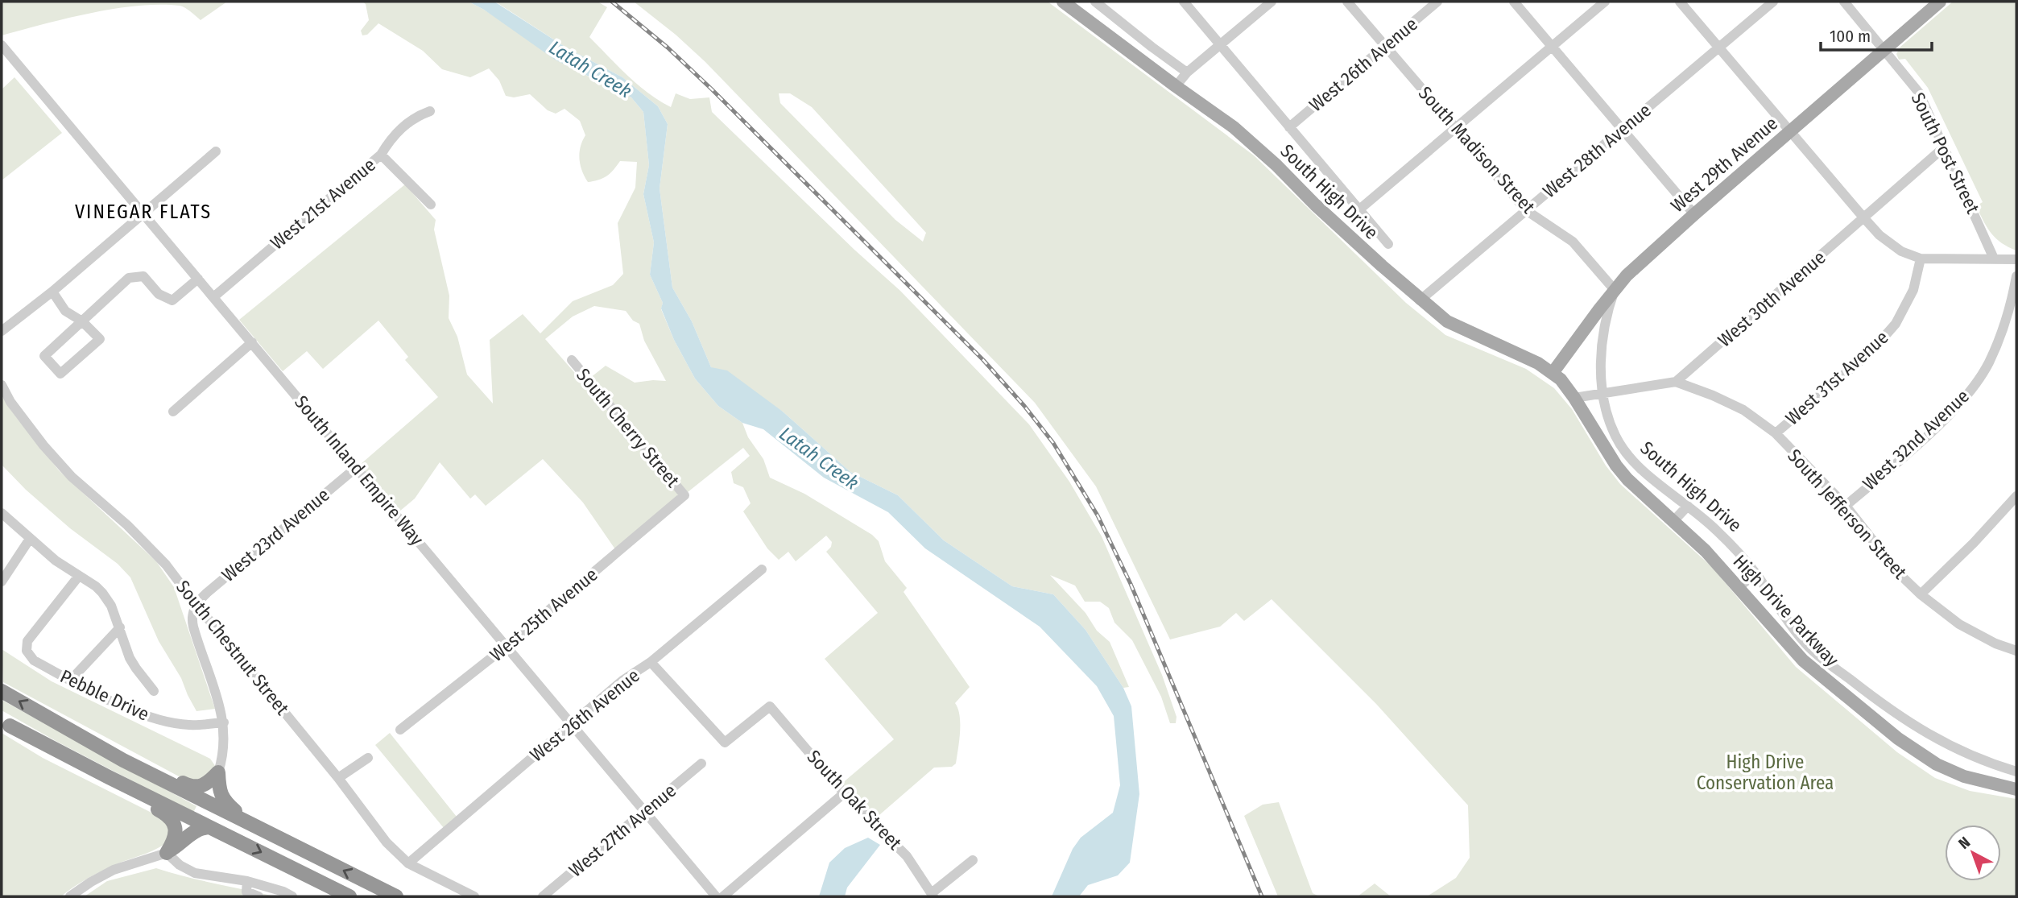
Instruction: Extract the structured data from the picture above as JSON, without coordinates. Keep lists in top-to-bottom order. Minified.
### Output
{"streets":{"main road":["West 29th Avenue","South High Drive","High Drive Parkway"],"street":["West 26th Avenue","South Madison Street","West 28th Avenue","South Post Street","West 21st Avenue","West 30th Avenue","West 31st Avenue","South Cherry Street","West 32nd Avenue","South Inland Empire Way","South Jefferson Street","West 23rd Avenue","West 25th Avenue","South Chestnut Street","Pebble Drive","South Oak Street","West 27th Avenue"]},"crossings":[["West 26th Avenue","South Madison Street"],["West 26th Avenue","South Inland Empire Way"],["West 26th Avenue","South Chestnut Street"],["West 26th Avenue","South Oak Street"],["South Madison Street","West 28th Avenue"],["South Madison Street","West 29th Avenue"],["South Madison Street","South High Drive"],["West 28th Avenue","South High Drive"],["South Post Street","West 29th Avenue"],["South Post Street","West 30th Avenue"],["West 29th Avenue","South High Drive"],["South High Drive","High Drive Parkway"],["West 21st Avenue","South Inland Empire Way"],["West 30th Avenue","South Jefferson Street"],["West 31st Avenue","South Jefferson Street"],["South Cherry Street","West 25th Avenue"],["West 32nd Avenue","South Jefferson Street"],["South Inland Empire Way","West 23rd Avenue"],["South Inland Empire Way","West 25th Avenue"],["South Inland Empire Way","West 27th Avenue"],["West 23rd Avenue","South Chestnut Street"]],"districts":["VINEGAR FLATS"],"water":["Latah Creek"],"parks":["High Drive Conservation Area"],"scale_bar":"100 m","north":"top left"}
